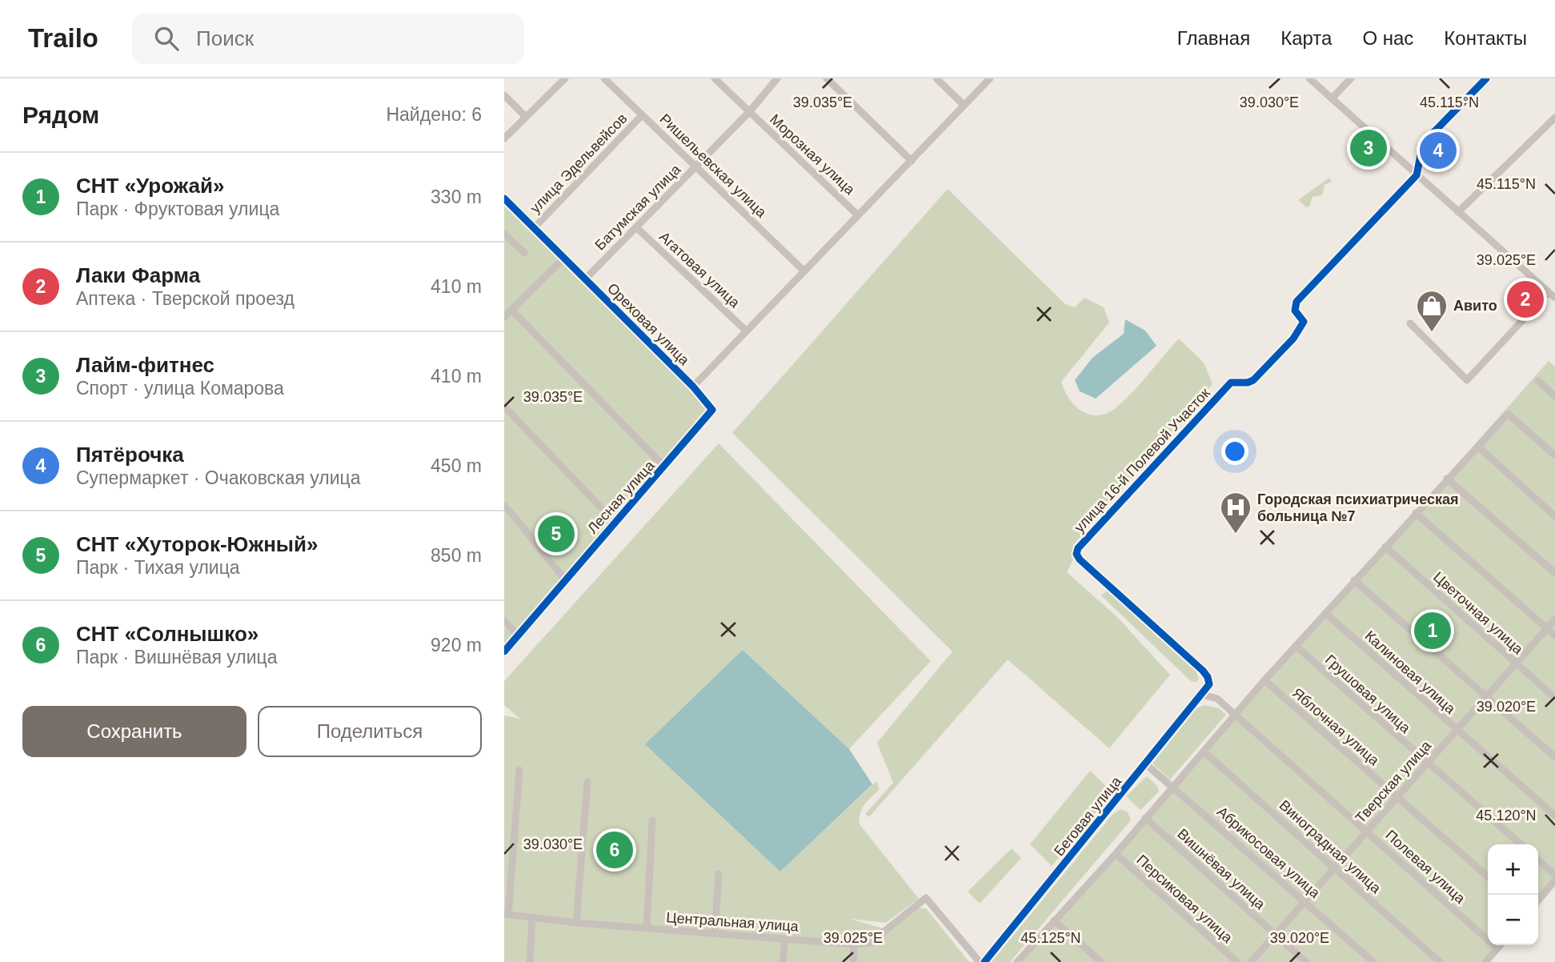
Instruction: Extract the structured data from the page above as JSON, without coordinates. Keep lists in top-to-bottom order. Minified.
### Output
{"streets":{"street":["Морозная улица","улица Эдельвейсов","Ришельевская улица","Батумская улица","Агатовая улица","Ореховая улица","улица 16-й Полевой Участок","Лесная улица","Цветочная улица","Калиновая улица","Грушовая улица","Яблочная улица","Тверская улица","Беговая улица","Виноградная улица","Абрикосовая улица","Полевая улица","Вишнёвая улица","Персиковая улица","Центральная улица"]},"crossings":[["Морозная улица","Батумская улица"],["улица Эдельвейсов","Ришельевская улица"],["улица Эдельвейсов","Ореховая улица"],["Ришельевская улица","Батумская улица"],["Батумская улица","Агатовая улица"],["Батумская улица","Ореховая улица"],["Ореховая улица","Лесная улица"],["улица 16-й Полевой Участок","Беговая улица"],["Цветочная улица","Тверская улица"],["Калиновая улица","Тверская улица"],["Грушовая улица","Тверская улица"],["Яблочная улица","Тверская улица"],["Тверская улица","Виноградная улица"],["Тверская улица","Абрикосовая улица"],["Тверская улица","Полевая улица"],["Тверская улица","Вишнёвая улица"],["Беговая улица","Абрикосовая улица"],["Беговая улица","Полевая улица"]],"places":{"shop":["Авито"],"hospital":["Городская психиатрическая больница №7"]},"page":{"header":"Trailo","search":"Поиск","nav":["Главная","Карта","О нас","Контакты"],"heading":["Рядом","Найдено: 6"],"pins":["3","4","2","5","1","6"],"list":[{"mark":"1","name":"СНТ «Урожай»","note":"Парк · Фруктовая улица","value":"330 m"},{"mark":"2","name":"Лаки Фарма","note":"Аптека · Тверской проезд","value":"410 m"},{"mark":"3","name":"Лайм-фитнес","note":"Спорт · улица Комарова","value":"410 m"},{"mark":"4","name":"Пятёрочка","note":"Супермаркет · Очаковская улица","value":"450 m"},{"mark":"5","name":"СНТ «Хуторок-Южный»","note":"Парк · Тихая улица","value":"850 m"},{"mark":"6","name":"СНТ «Солнышко»","note":"Парк · Вишнёвая улица","value":"920 m"}],"buttons":["Сохранить","Поделиться"],"map_buttons":["+","−"]},"coordinates":["39.035°E","39.030°E","45.115°N","39.025°E","39.020°E","45.120°N","45.125°N"]}
